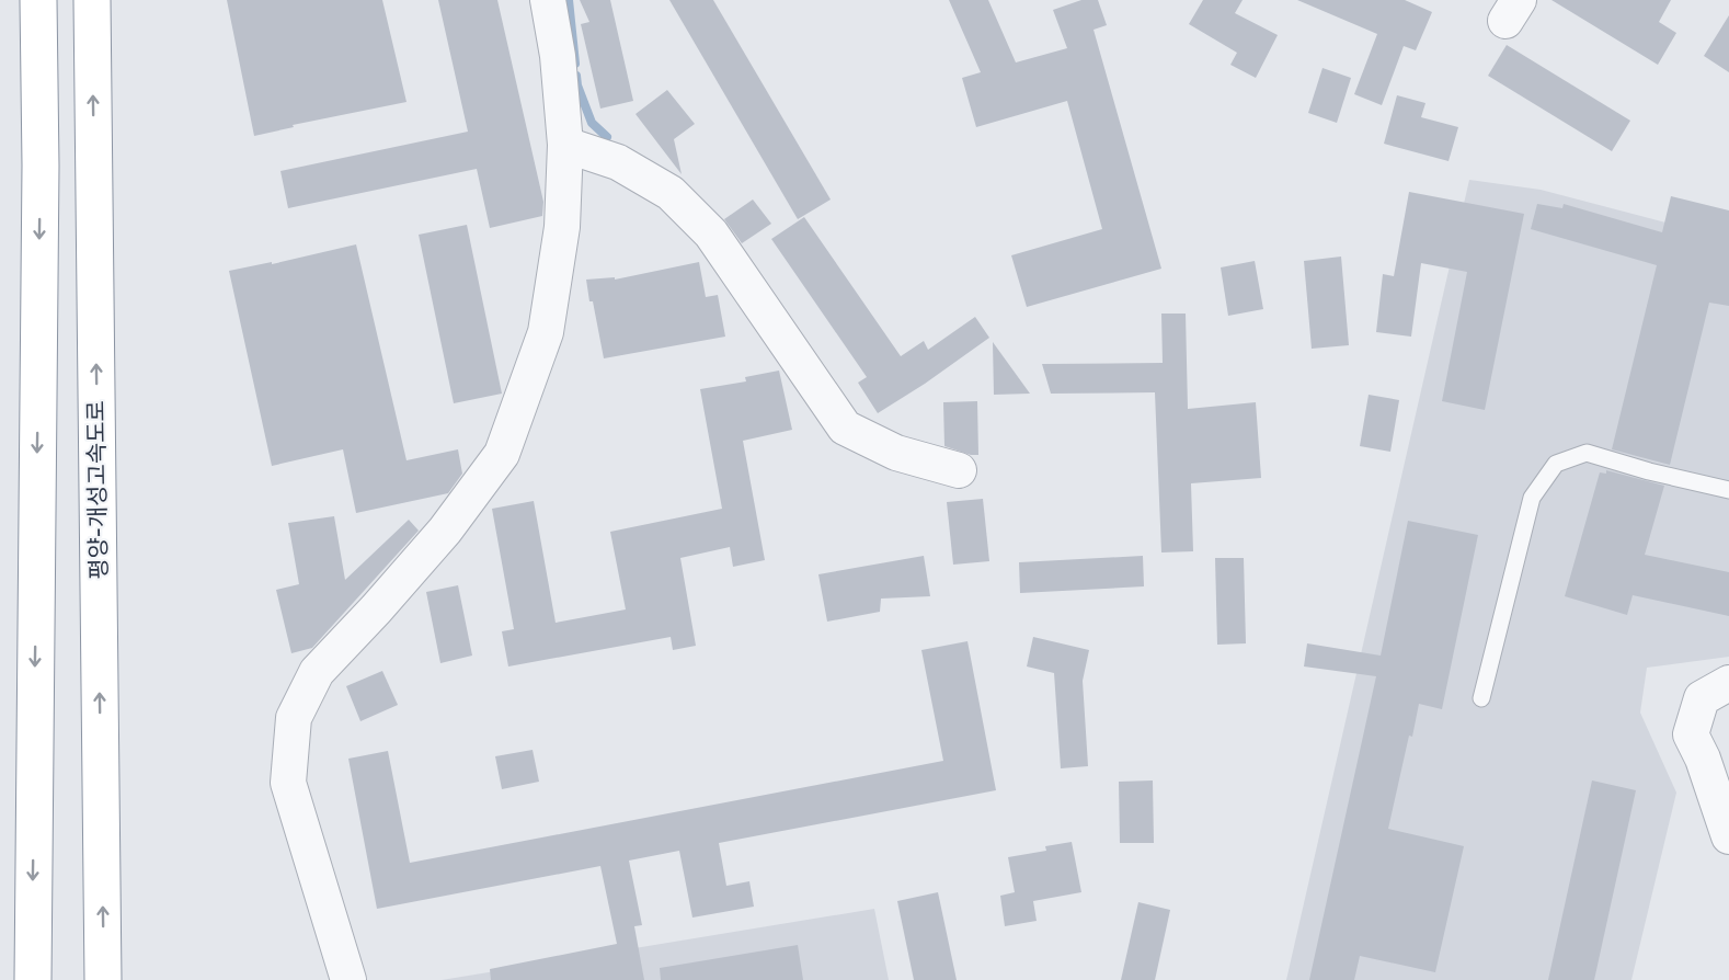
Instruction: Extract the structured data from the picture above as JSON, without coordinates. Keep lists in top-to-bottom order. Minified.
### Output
{"streets":{"highway":["평양-개성고속도로"]}}
